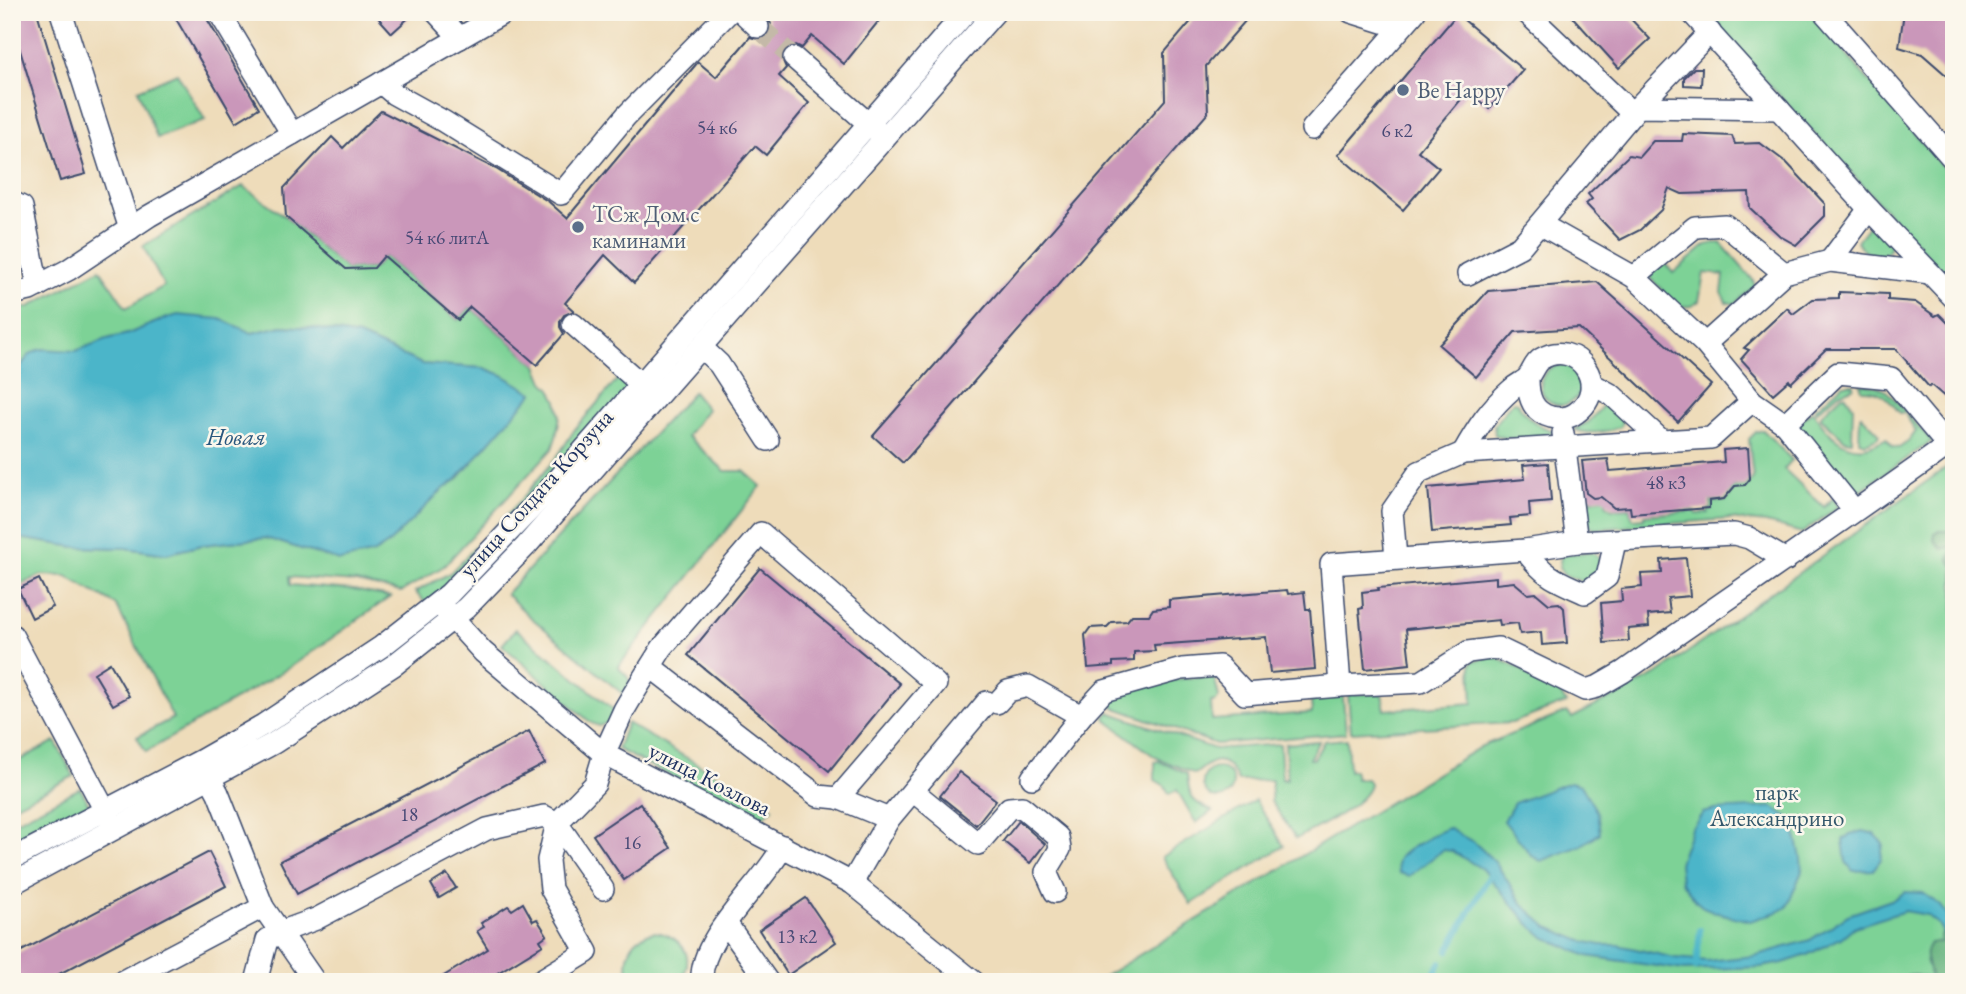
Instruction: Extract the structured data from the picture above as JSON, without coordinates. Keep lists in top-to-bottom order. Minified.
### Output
{"streets":{"street":["улица Солдата Корзуна","улица Козлова"]},"crossings":[["улица Солдата Корзуна","улица Козлова"]],"water":["Новая"],"parks":["парк Александрино"],"places":["Be Happy","ТСж Дом с каминами"],"house_numbers":["54 к6","6 к2","54 к6 литА","48 к3","18","16","13 к2"]}
